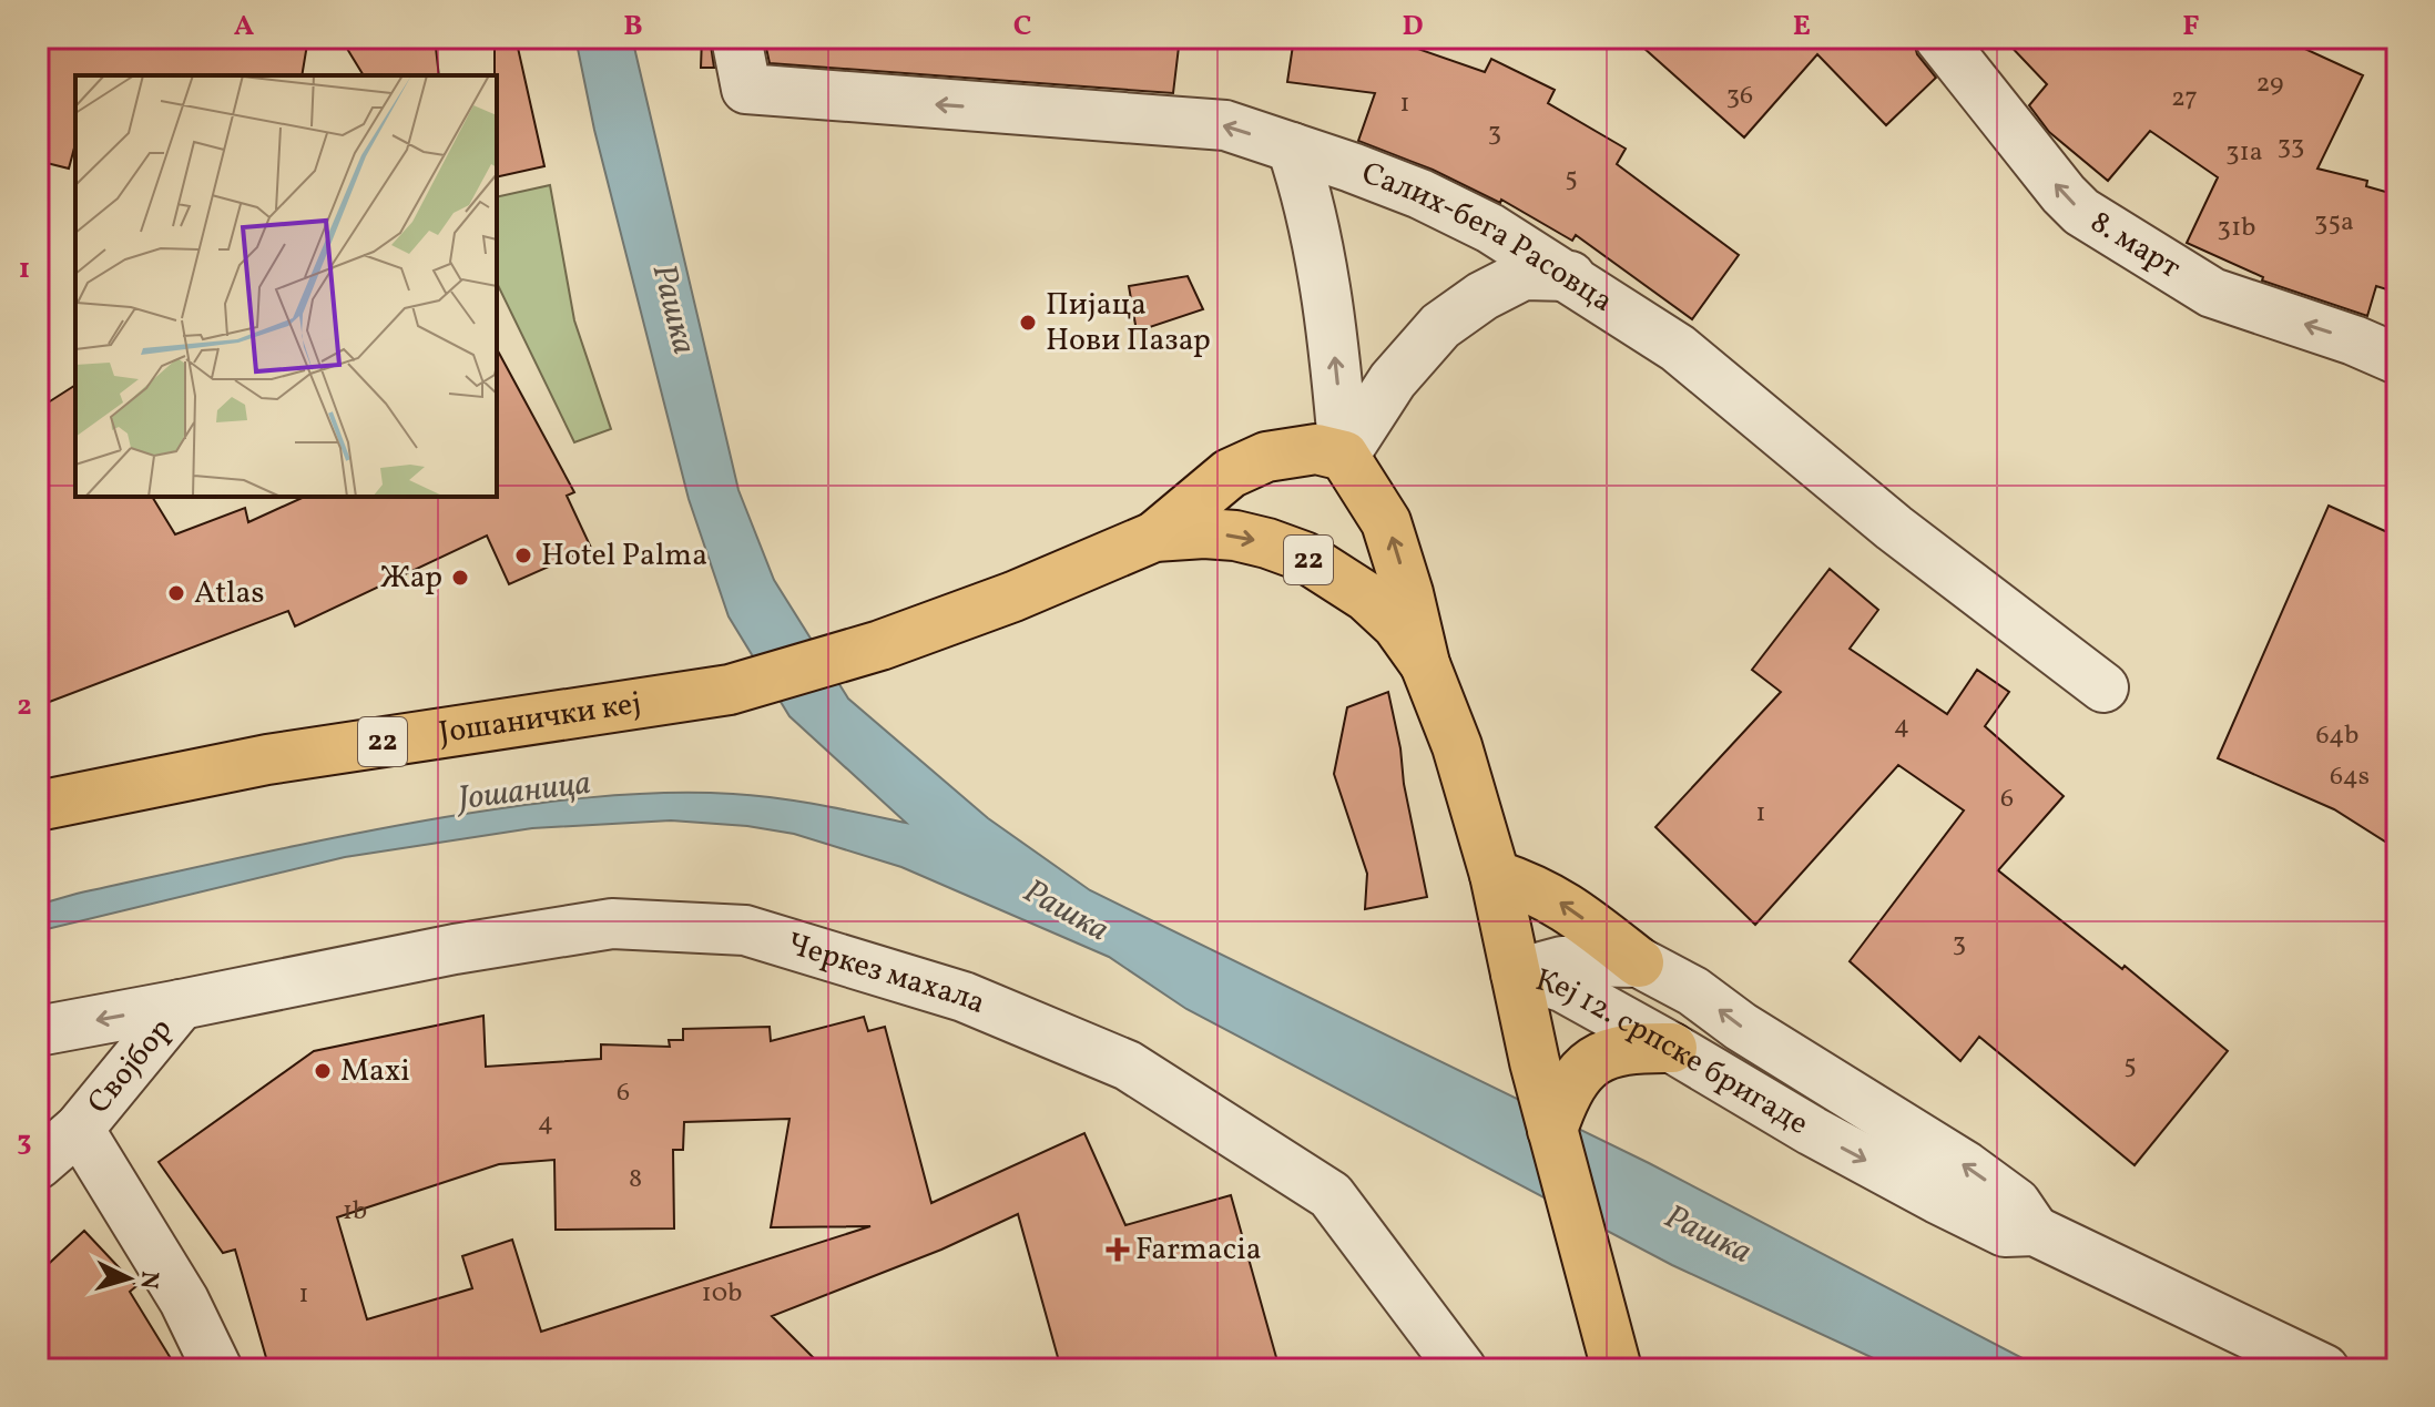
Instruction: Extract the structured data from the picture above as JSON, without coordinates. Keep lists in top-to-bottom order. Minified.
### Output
{"streets":{"main road":["22","Јошанички кеј"],"street":["Салих-бега Расовца","8. март","Черкез махала","Кеј 12. српске бригаде","Својбор"]},"crossings":[["22","Јошанички кеј"],["22","Кеј 12. српске бригаде"],["Черкез махала","Својбор"]],"one_way":["Салих-бега Расовца","8. март"],"water":["Рашка","Јошаница"],"places":{"other":["Пијаца Нови Пазар","Hotel Palma","Жар","Atlas","Maxi"],"health":["Farmacia"]},"house_numbers":["29","36","27","1","3","33","31a","5","35a","31b","4","64b","64s","6","1","3","5","6","4","8","1b","10b","1"],"north":"right","grid":{"columns":["A","B","C","D","E","F"],"rows":["1","2","3"]}}
